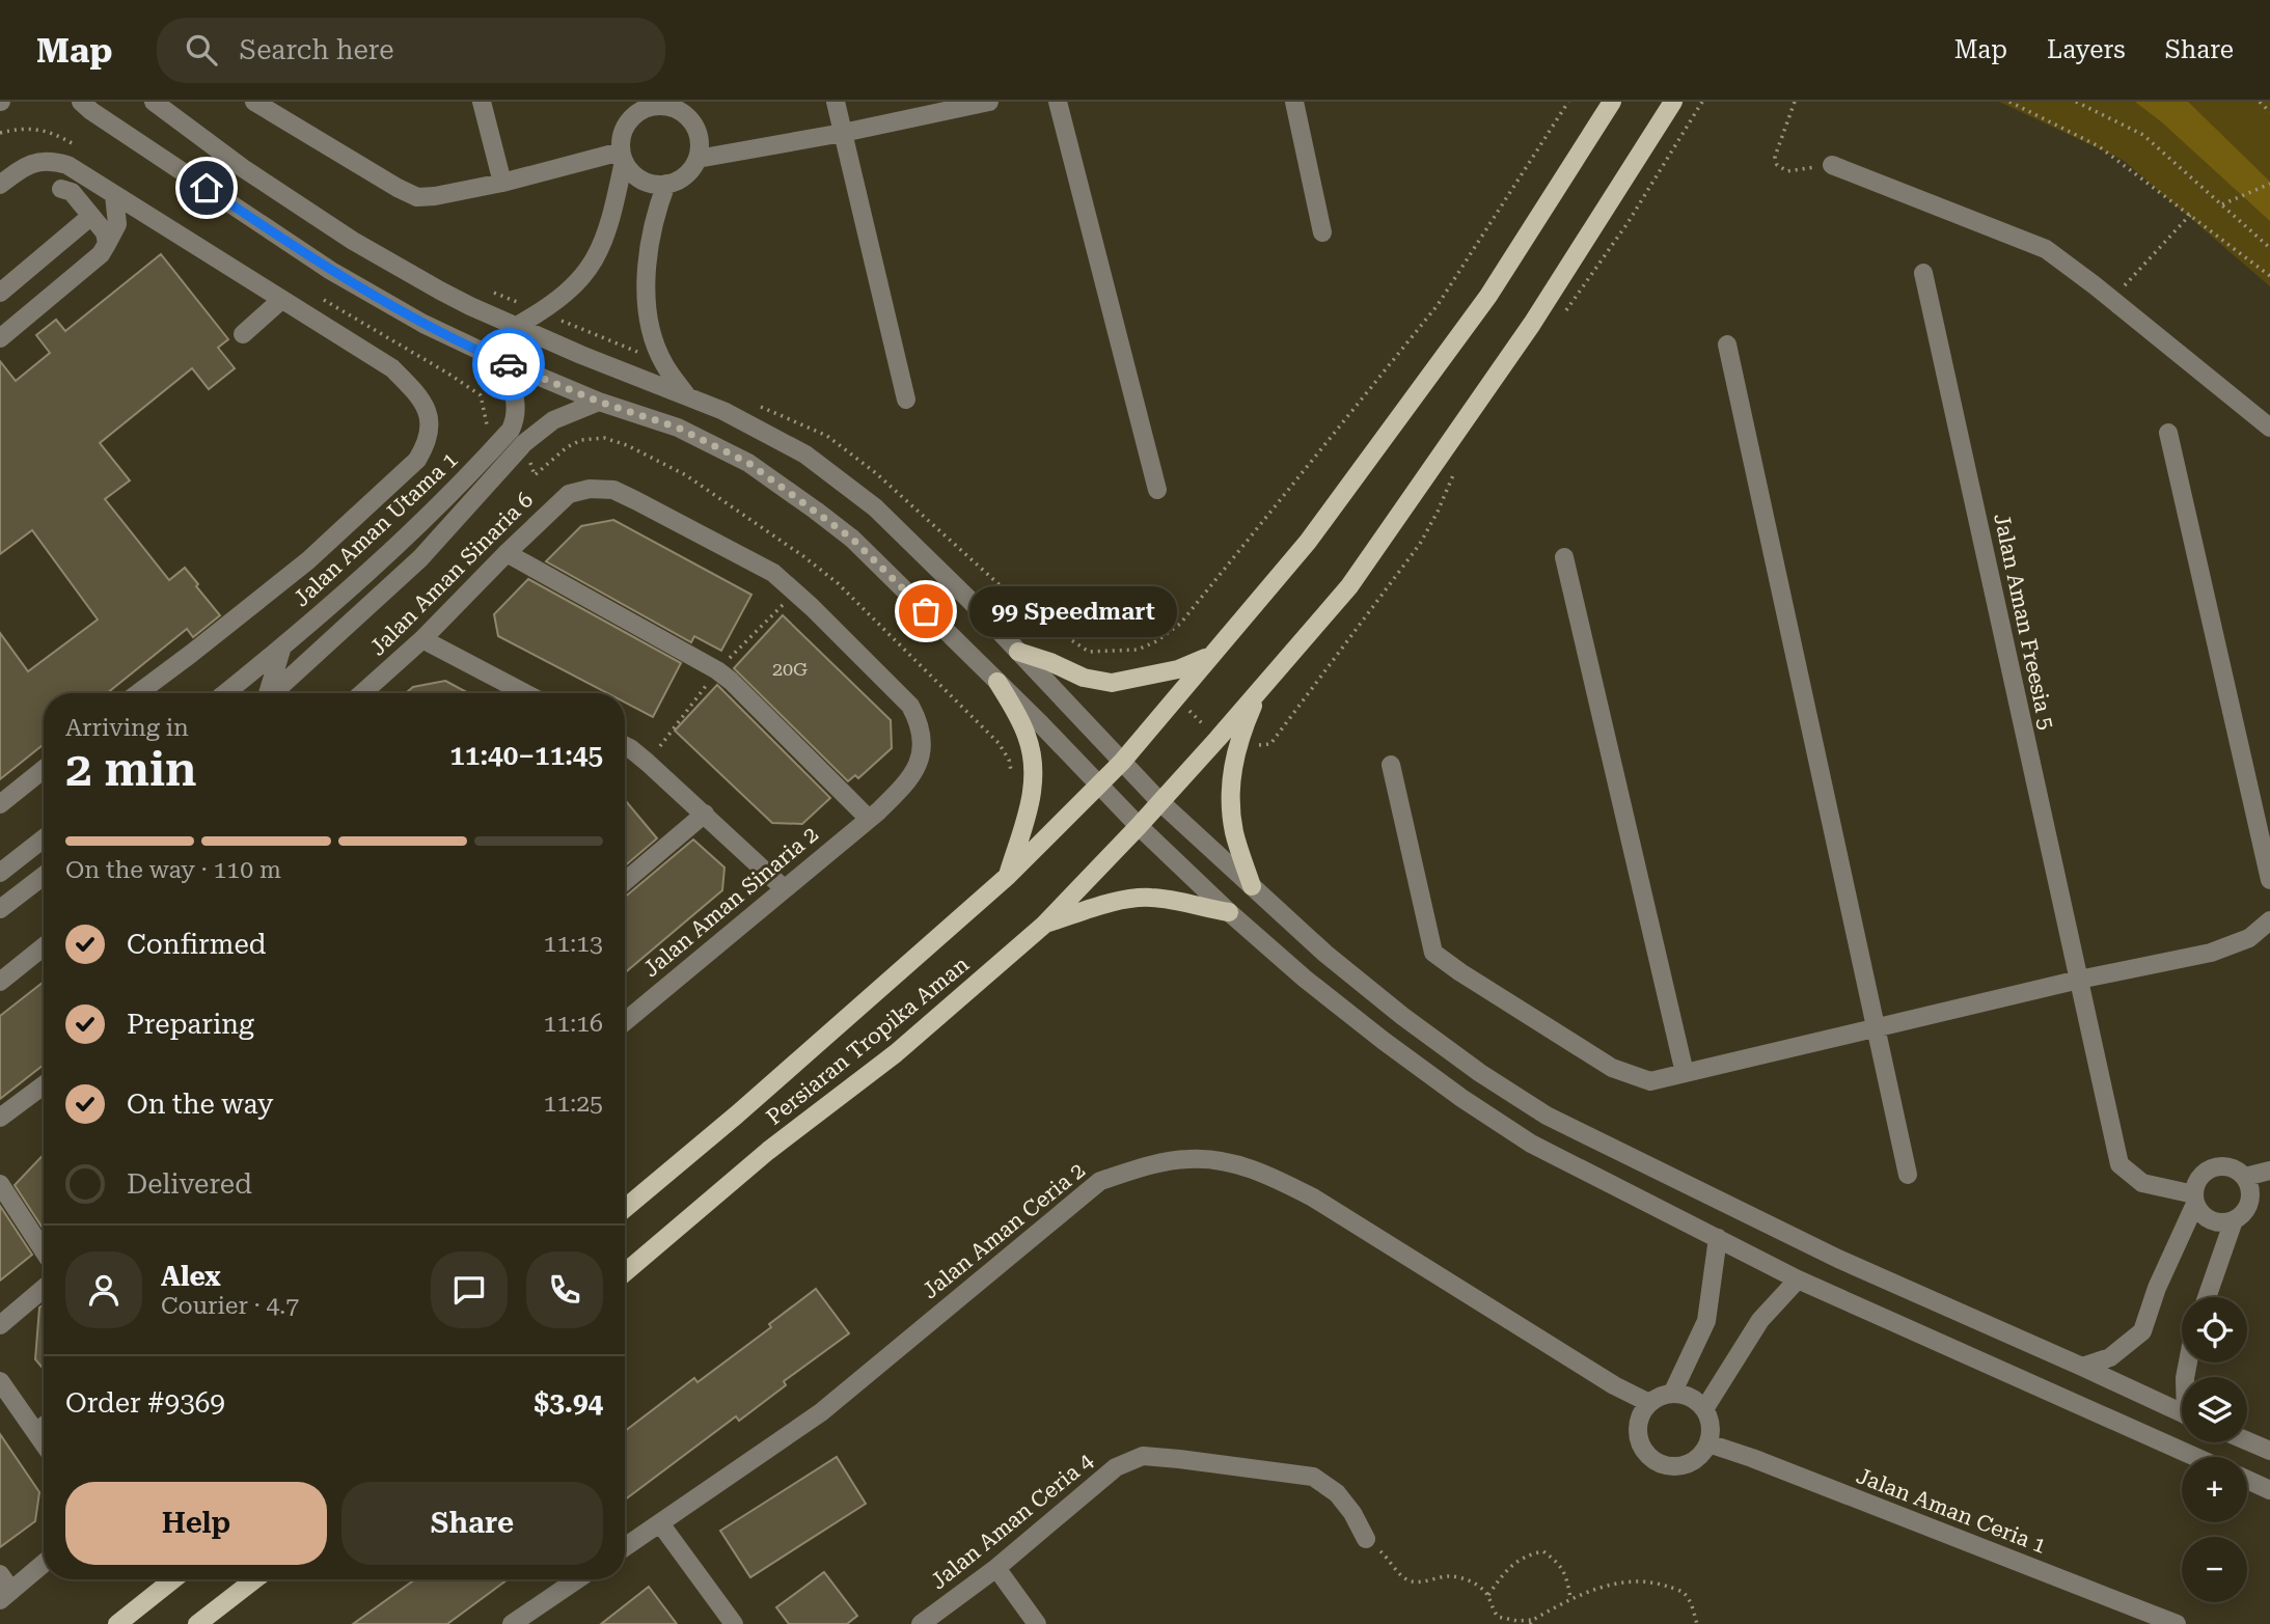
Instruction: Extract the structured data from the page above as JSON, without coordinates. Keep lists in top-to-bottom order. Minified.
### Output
{"streets":{"main road":["Persiaran Tropika Aman"],"street":["Jalan Aman Utama 1","Jalan Aman Sinaria 6","Jalan Aman Freesia 5","Jalan Aman Sinaria 2","Jalan Aman Ceria 2","Jalan Aman Ceria 1","Jalan Aman Ceria 4"]},"crossings":[["Jalan Aman Sinaria 6","Jalan Aman Sinaria 2"],["Jalan Aman Ceria 2","Jalan Aman Ceria 1"]],"places":["99 Speedmart"],"house_numbers":["20G"],"page":{"header":"Map","search":"Search here","nav":["Map","Layers","Share"],"bubble":"99 Speedmart","heading":["2 min","Arriving in","11:40–11:45"],"panel":["Alex","Courier · 4.7","Order #9369","$3.94"],"bar":"On the way · 110 m","list":[["Confirmed","11:13"],["Preparing","11:16"],["On the way","11:25"],"Delivered"],"map_buttons":["+","−"],"buttons":["Help","Share"]}}
